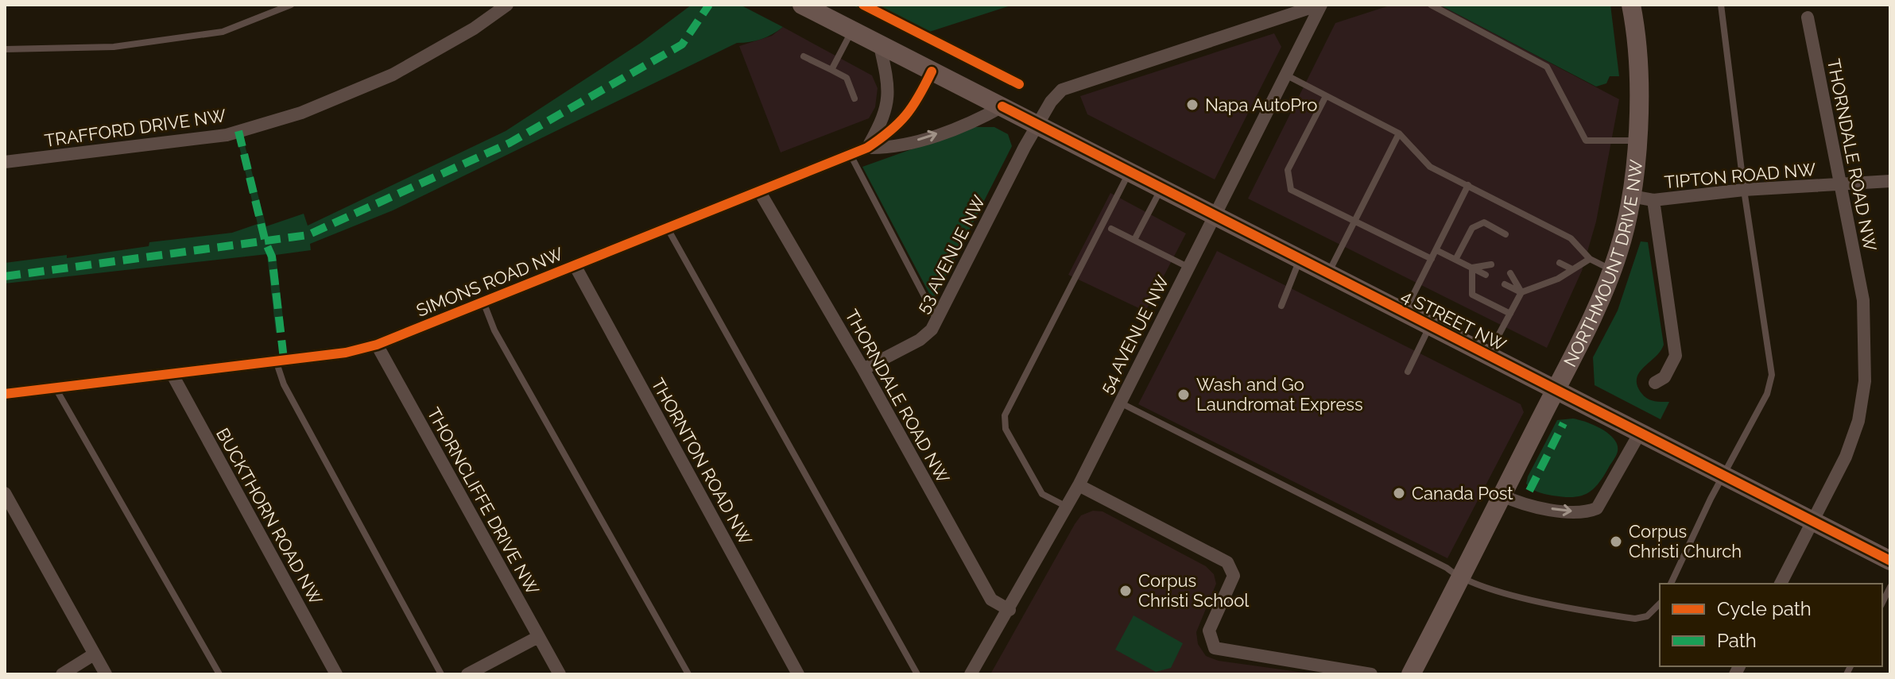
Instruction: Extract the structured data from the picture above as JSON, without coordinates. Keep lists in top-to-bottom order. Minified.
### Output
{"streets":{"main road":["NORTHMOUNT DRIVE NW","4 STREET NW"],"street":["TRAFFORD DRIVE NW","THORNDALE ROAD NW","TIPTON ROAD NW","53 AVENUE NW","SIMONS ROAD NW","54 AVENUE NW","THORNTON ROAD NW","THORNCLIFFE DRIVE NW","BUCKTHORN ROAD NW"]},"crossings":[["THORNDALE ROAD NW","TIPTON ROAD NW"],["THORNDALE ROAD NW","53 AVENUE NW"],["THORNDALE ROAD NW","SIMONS ROAD NW"],["THORNDALE ROAD NW","4 STREET NW"],["THORNDALE ROAD NW","54 AVENUE NW"],["TIPTON ROAD NW","NORTHMOUNT DRIVE NW"],["53 AVENUE NW","4 STREET NW"],["53 AVENUE NW","54 AVENUE NW"],["NORTHMOUNT DRIVE NW","4 STREET NW"],["SIMONS ROAD NW","4 STREET NW"],["SIMONS ROAD NW","THORNTON ROAD NW"],["SIMONS ROAD NW","THORNCLIFFE DRIVE NW"],["SIMONS ROAD NW","BUCKTHORN ROAD NW"],["4 STREET NW","54 AVENUE NW"]],"places":["Napa AutoPro","Wash and Go Laundromat Express","Canada Post","Corpus Christi Church","Corpus Christi School"],"legend":["Cycle path","Path"]}
